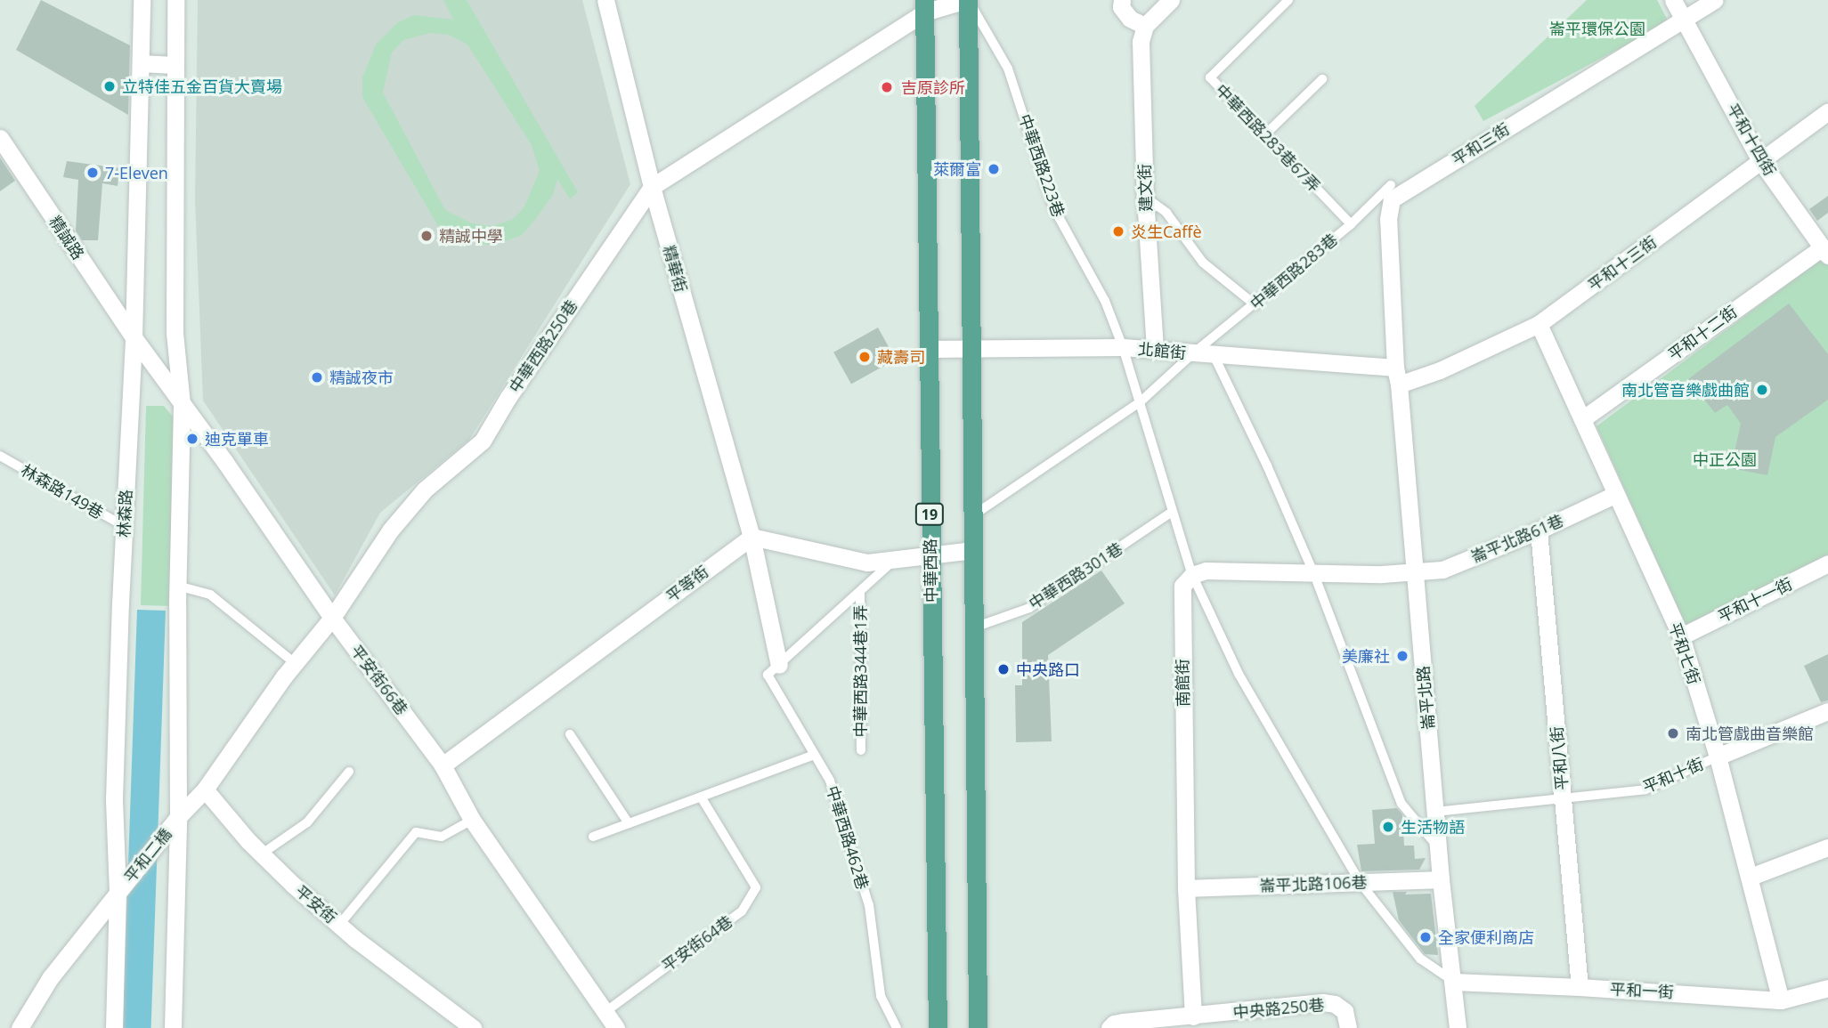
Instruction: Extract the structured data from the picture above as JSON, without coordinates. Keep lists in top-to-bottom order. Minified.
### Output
{"streets":{"main road":["19","中華西路"],"street":["平和十四街","平和三街","建文街","精誠路","平和十三街","精華街","平和十二街","中華西路250巷","北館街","林森路","崙平北路61巷","平等街","平和十一街","平和七街","平安街66巷","南館街","崙平北路","平和八街","平和十街","平和二橋","崙平北路106巷","平安街","平和一街","中央路250巷"],"lane":["中華西路283巷67弄","中華西路223巷","中華西路283巷","林森路149巷","中華西路301巷","中華西路344巷1弄","中華西路462巷","平安街64巷"]},"crossings":[["中華西路283巷67弄","中華西路283巷"],["平和十四街","平和三街"],["平和十四街","平和十三街"],["平和十四街","平和十二街"],["平和三街","中華西路283巷"],["中華西路223巷","中華西路283巷"],["中華西路223巷","中華西路250巷"],["中華西路223巷","北館街"],["中華西路223巷","中華西路301巷"],["中華西路223巷","南館街"],["中華西路223巷","崙平北路"],["中華西路223巷","崙平北路106巷"],["中華西路223巷","平和一街"],["建文街","北館街"],["精誠路","林森路"],["精誠路","平安街66巷"],["平和十三街","北館街"],["平和十三街","平和七街"],["平和十三街","崙平北路"],["精華街","中華西路250巷"],["精華街","平等街"],["精華街","中華西路462巷"],["中華西路283巷","北館街"],["平和十二街","平和七街"],["中華西路250巷","中華西路"],["中華西路250巷","平安街66巷"],["中華西路250巷","平安街"],["北館街","中華西路"],["北館街","崙平北路"],["林森路149巷","林森路"],["林森路","平安街66巷"],["林森路","平和二橋"],["崙平北路61巷","平和七街"],["崙平北路61巷","崙平北路"],["崙平北路61巷","平和八街"],["平等街","平安街66巷"],["平和十一街","平和七街"],["平和七街","平和十街"],["平和七街","平和一街"],["平安街66巷","平安街64巷"],["南館街","崙平北路106巷"],["南館街","中央路250巷"],["崙平北路","平和十街"],["崙平北路","崙平北路106巷"],["崙平北路","平和一街"],["平和八街","平和十街"],["平和八街","平和一街"]],"parks":["崙平環保公園","中正公園"],"places":["立特佳五金百貨大賣場","吉原診所","萊爾富","7-Eleven","炎生Caffè","精誠中學","藏壽司","精誠夜市","南北管音樂戲曲館","迪克單車","美廉社","中央路口","南北管戲曲音樂館","生活物語","全家便利商店"]}
